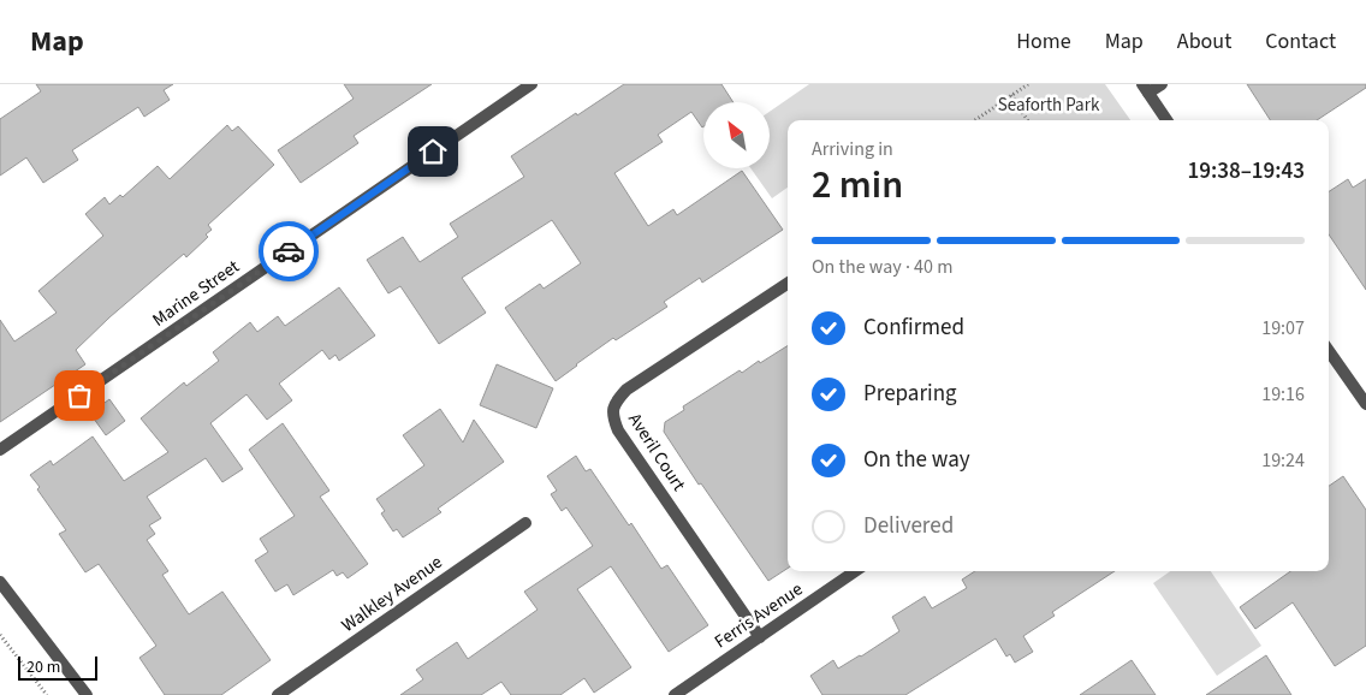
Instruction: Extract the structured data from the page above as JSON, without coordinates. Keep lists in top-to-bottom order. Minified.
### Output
{"streets":{"street":["Marine Street","Averil Court","Walkley Avenue","Ferris Avenue"]},"crossings":[["Averil Court","Ferris Avenue"]],"parks":["Seaforth Park"],"scale_bar":"20 m","north":"top left","page":{"header":"Map","nav":["Home","Map","About","Contact"],"heading":["2 min","Arriving in","19:38–19:43"],"bar":"On the way · 40 m","list":[["Confirmed","19:07"],["Preparing","19:16"],["On the way","19:24"],"Delivered"],"scale":"20 m"}}
